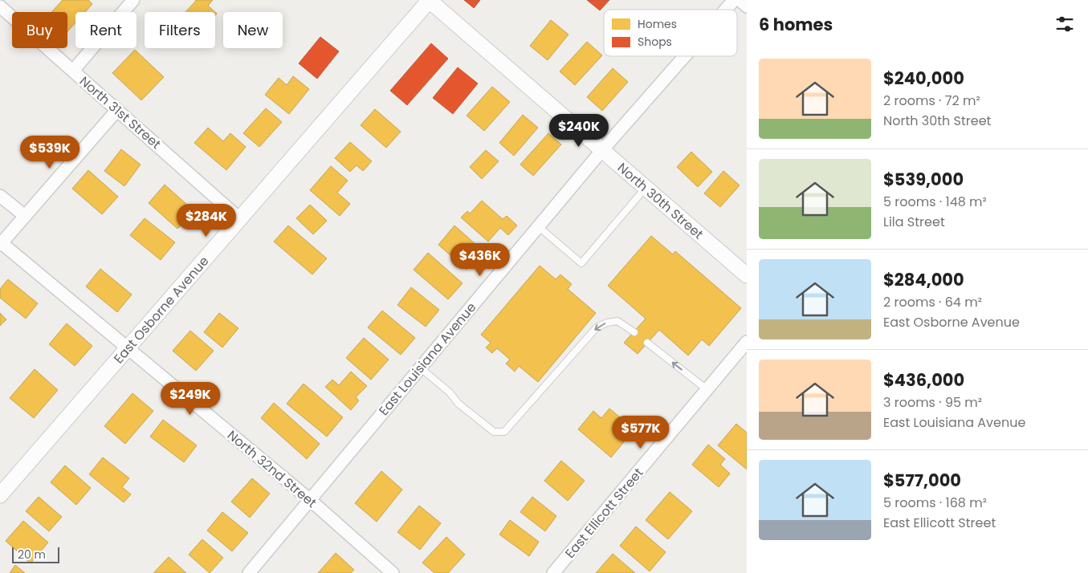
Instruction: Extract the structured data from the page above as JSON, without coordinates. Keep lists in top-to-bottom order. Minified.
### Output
{"streets":{"street":["North 31st Street","North 30th Street","East Osborne Avenue","East Louisiana Avenue","North 32nd Street","East Ellicott Street"]},"crossings":[["North 31st Street","East Osborne Avenue"],["North 30th Street","East Osborne Avenue"],["North 30th Street","East Louisiana Avenue"],["East Osborne Avenue","North 32nd Street"],["East Louisiana Avenue","North 32nd Street"]],"legend":["Homes","Shops"],"scale_bar":"20 m","page":{"heading":"6 homes","chip":["Buy","Rent","Filters","New"],"list":[{"name":"$240,000","note":"2 rooms · 72 m² · North 30th Street"},{"name":"$539,000","note":"5 rooms · 148 m² · Lila Street"},{"name":"$284,000","note":"2 rooms · 64 m² · East Osborne Avenue"},{"name":"$436,000","note":"3 rooms · 95 m² · East Louisiana Avenue"},{"name":"$577,000","note":"5 rooms · 168 m² · East Ellicott Street"}],"price":["$240K","$539K","$284K","$436K","$249K","$577K"],"scale":"20 m"}}
